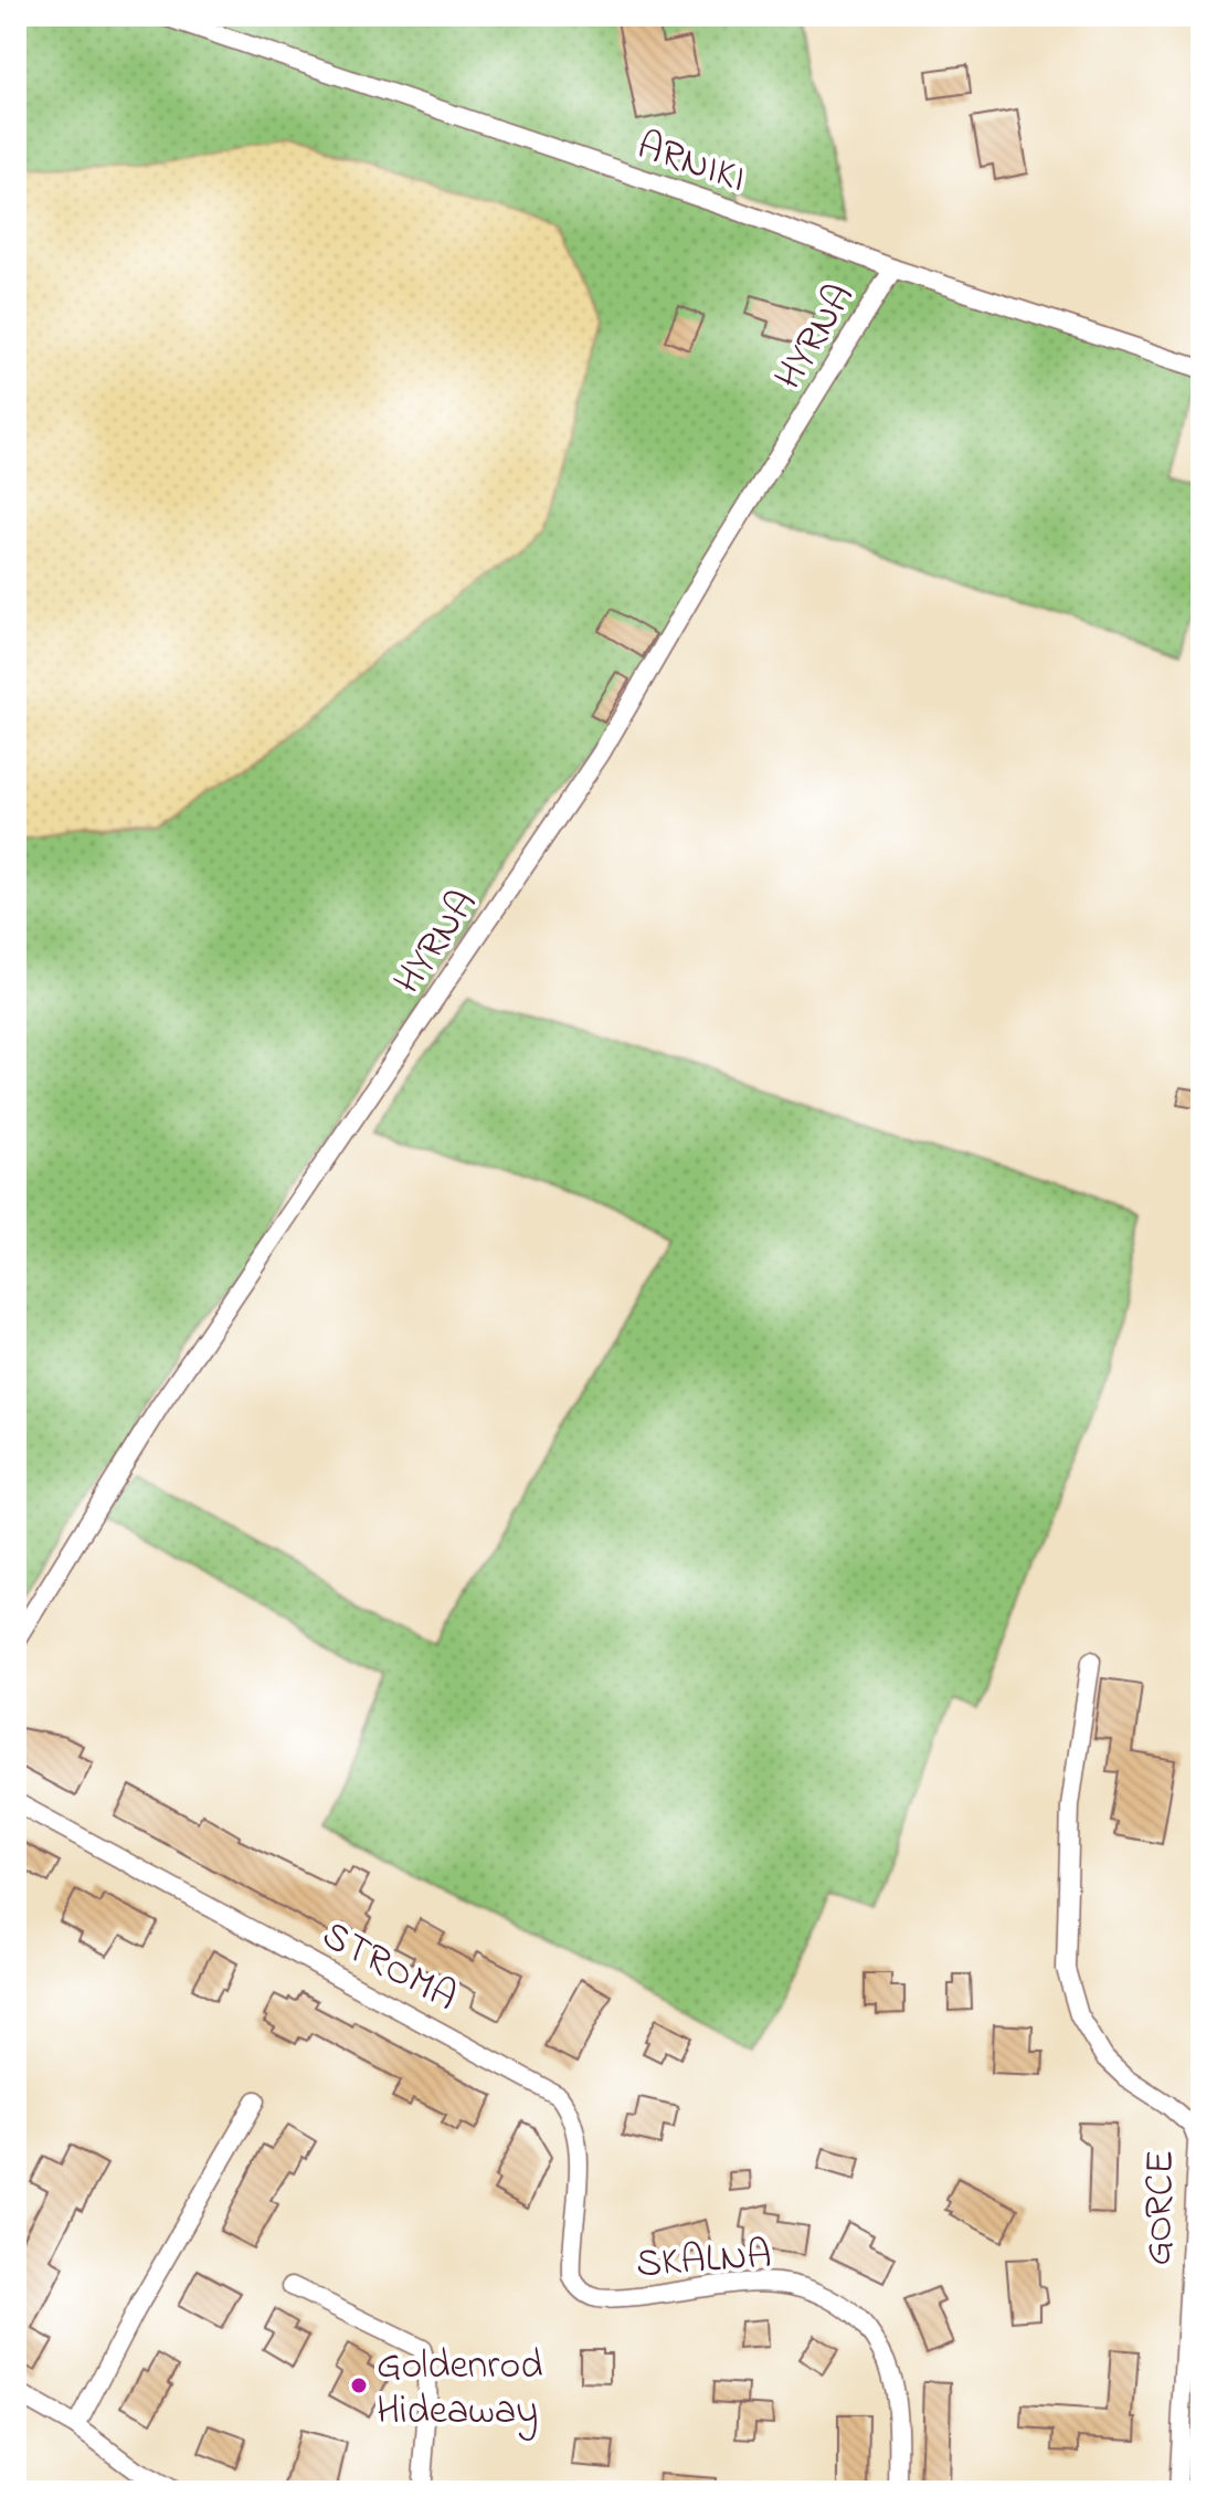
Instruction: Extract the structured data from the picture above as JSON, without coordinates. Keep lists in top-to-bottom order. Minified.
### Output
{"streets":{"street":["ARNIKI","HYRNA","STROMA","GORCE","SKALNA"]},"crossings":[["ARNIKI","HYRNA"],["STROMA","SKALNA"]],"places":["Goldenrod Hideaway"]}
